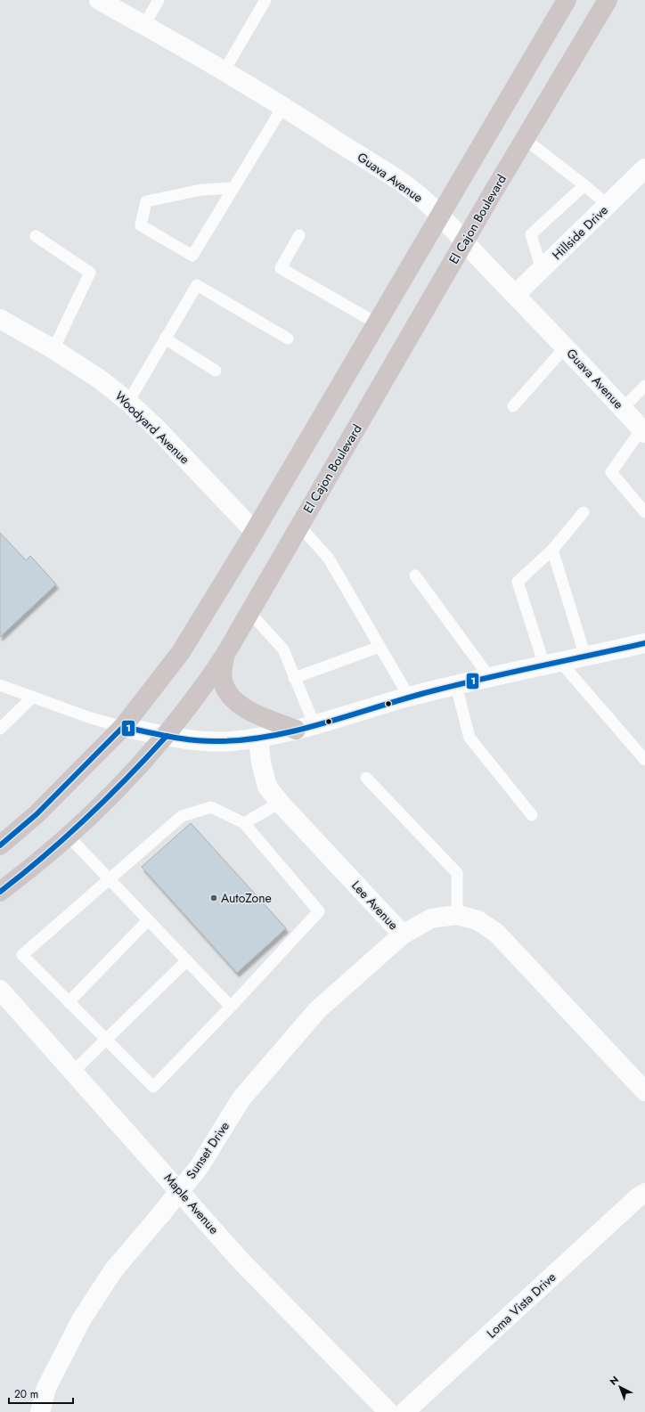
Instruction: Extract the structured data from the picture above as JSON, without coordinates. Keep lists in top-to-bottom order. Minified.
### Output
{"streets":{"main road":["El Cajon Boulevard"],"street":["Guava Avenue","Hillside Drive","Woodyard Avenue","Lee Avenue","Sunset Drive","Maple Avenue","Loma Vista Drive"]},"crossings":[["Guava Avenue","El Cajon Boulevard"],["Guava Avenue","Hillside Drive"],["Lee Avenue","Sunset Drive"],["Sunset Drive","Maple Avenue"]],"places":["AutoZone"],"lines":["transit line 1"],"scale_bar":"20 m","north":"top left"}
